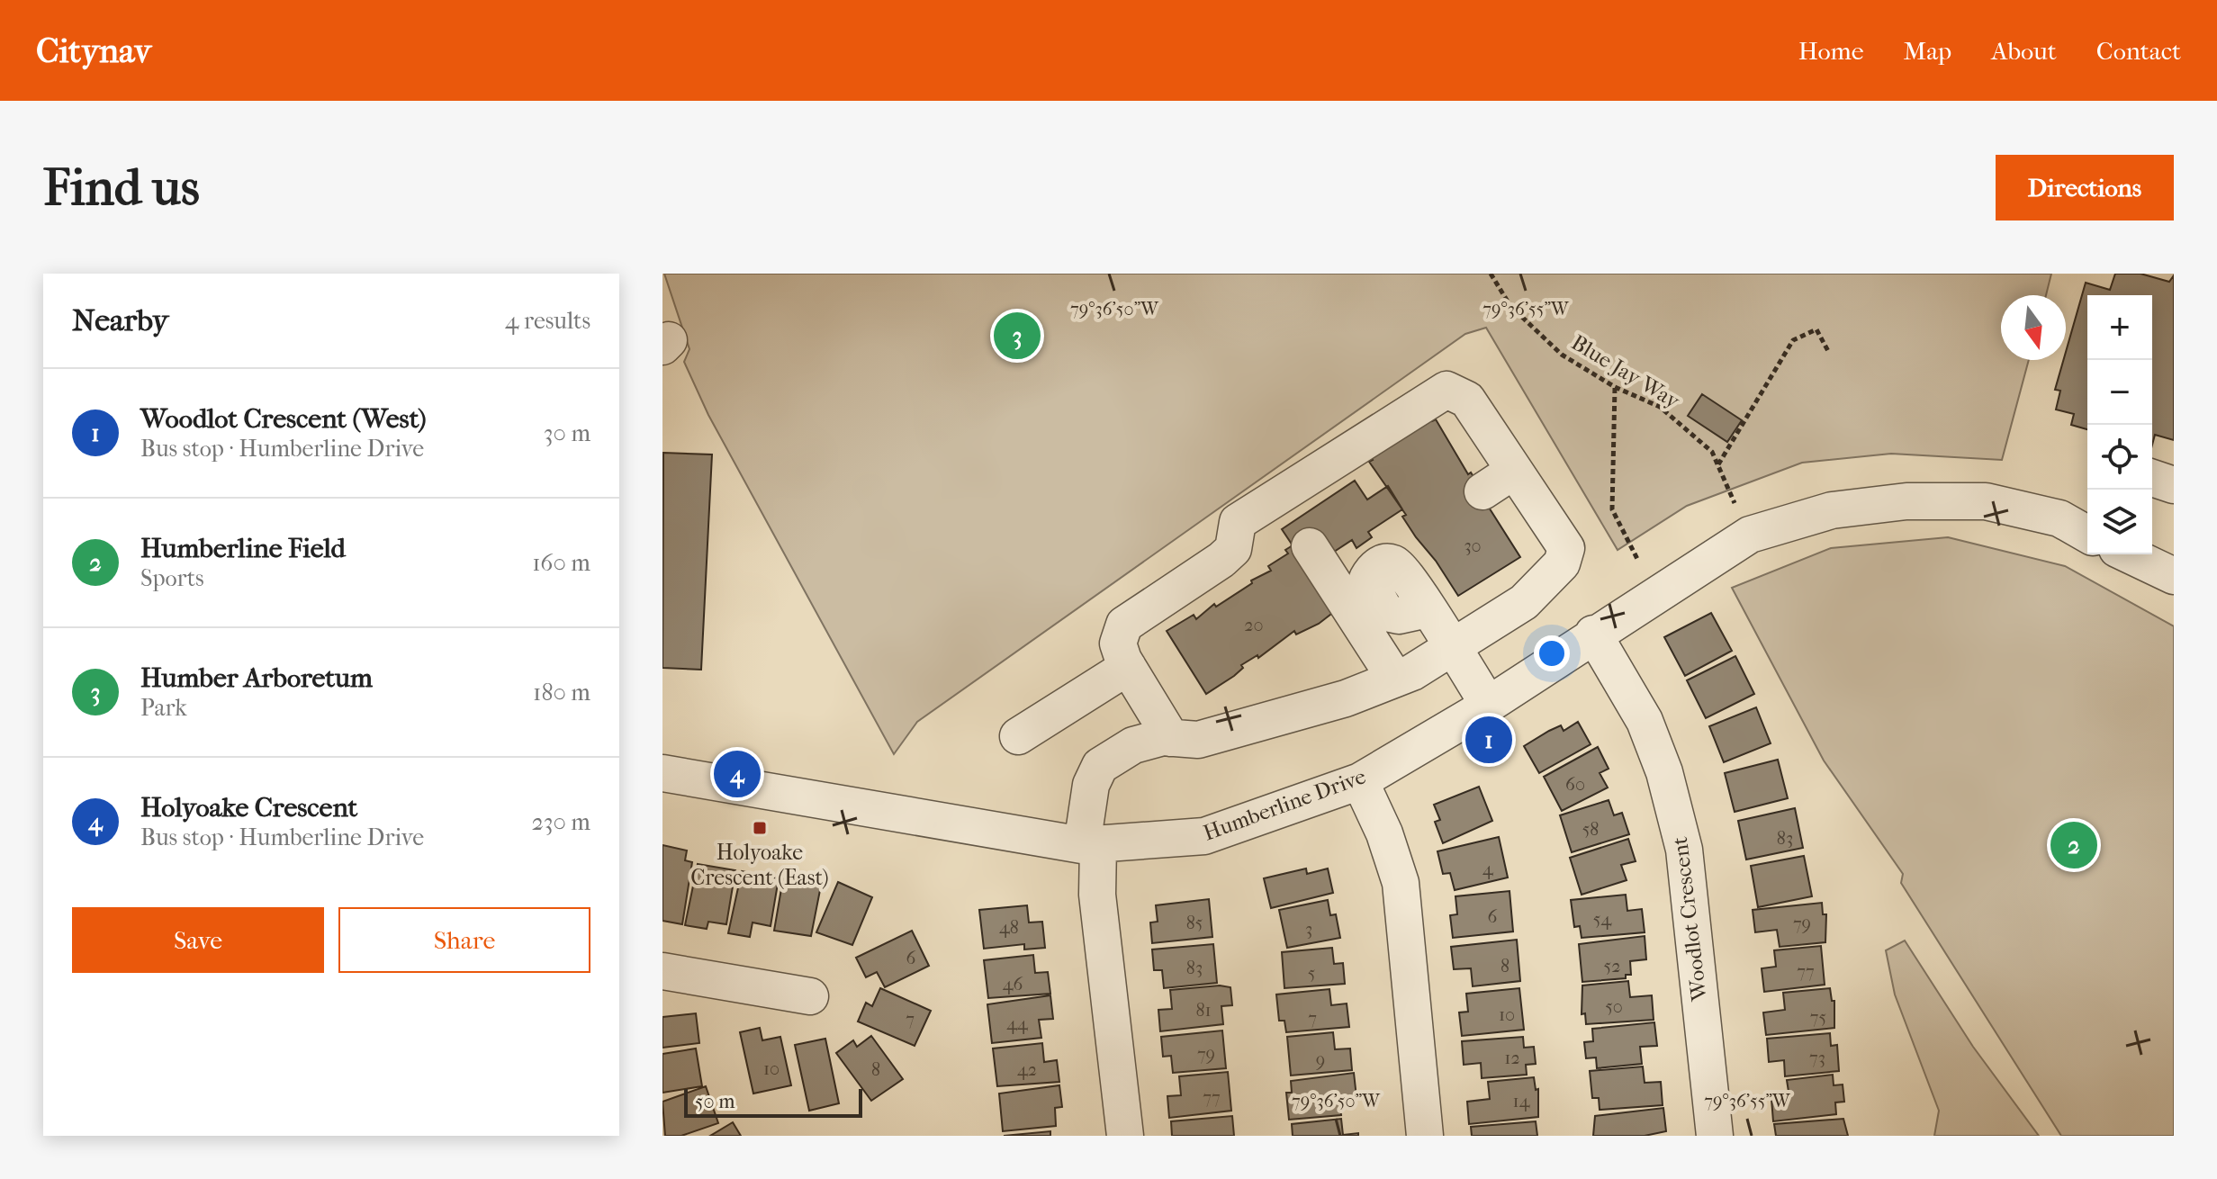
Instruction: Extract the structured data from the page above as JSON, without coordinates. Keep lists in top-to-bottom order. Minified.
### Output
{"streets":{"street":["Humberline Drive","Woodlot Crescent"],"path":["Blue Jay Way"]},"crossings":[["Humberline Drive","Woodlot Crescent"]],"places":{"transit":["Holyoake Crescent (East)"]},"house_numbers":["30","20","60","58","83","4","6","54","85","79","48","3","6","8","52","83","77","5","46","50","81","10","75","7","7","44","79","12","73","9","10","8","42","77","14"],"scale_bar":"50 m","north":"bottom","page":{"header":"Citynav","nav":["Home","Map","About","Contact"],"buttons":["Directions",["Save","Share"]],"title":"Find us","heading":["Nearby","4 results"],"map_buttons":["+","−"],"pins":["3","1","4","2"],"list":[{"mark":"1","name":"Woodlot Crescent (West)","note":"Bus stop · Humberline Drive","value":"30 m"},{"mark":"2","name":"Humberline Field","note":"Sports","value":"160 m"},{"mark":"3","name":"Humber Arboretum","note":"Park","value":"180 m"},{"mark":"4","name":"Holyoake Crescent","note":"Bus stop · Humberline Drive","value":"230 m"}],"scale":"50 m"},"coordinates":["79°36'50\"W","79°36'55\"W"]}
